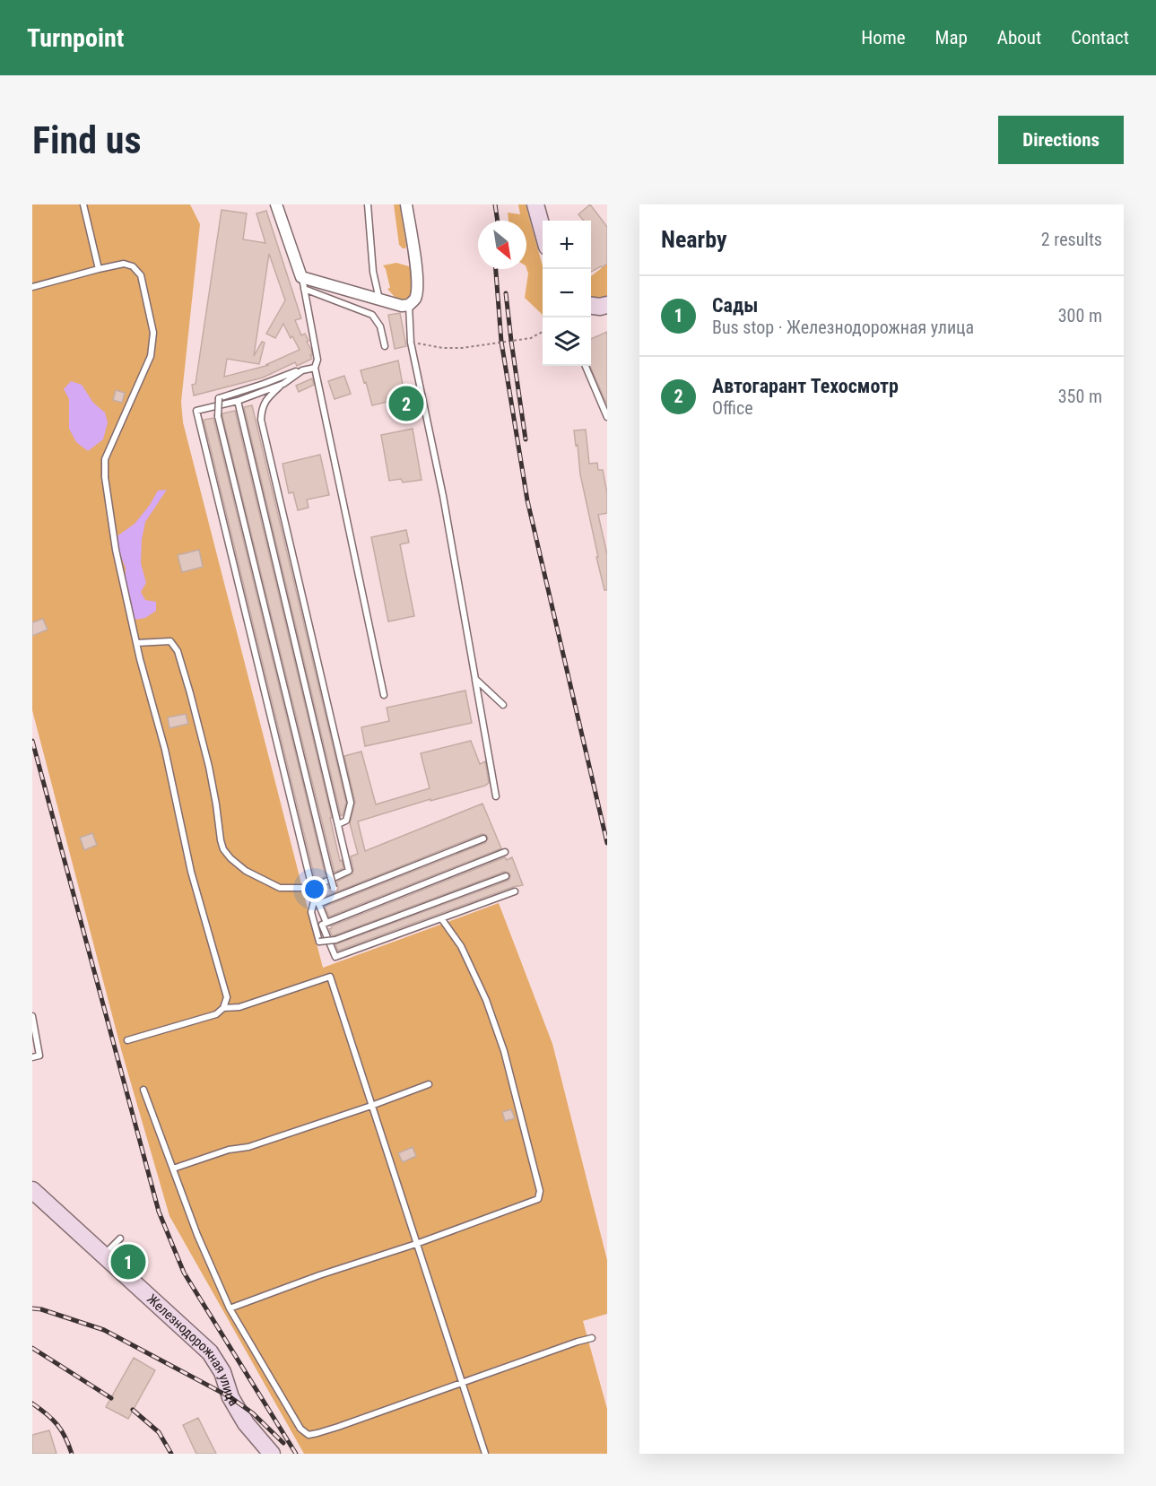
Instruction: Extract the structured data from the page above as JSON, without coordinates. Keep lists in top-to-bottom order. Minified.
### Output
{"streets":{"street":["Железнодорожная улица"]},"north":"bottom right","page":{"header":"Turnpoint","nav":["Home","Map","About","Contact"],"buttons":"Directions","title":"Find us","heading":["Nearby","2 results"],"map_buttons":["+","−"],"list":[{"mark":"1","name":"Сады","note":"Bus stop · Железнодорожная улица","value":"300 m"},{"mark":"2","name":"Автогарант Техосмотр","note":"Office","value":"350 m"}],"pins":["2","1"]}}
